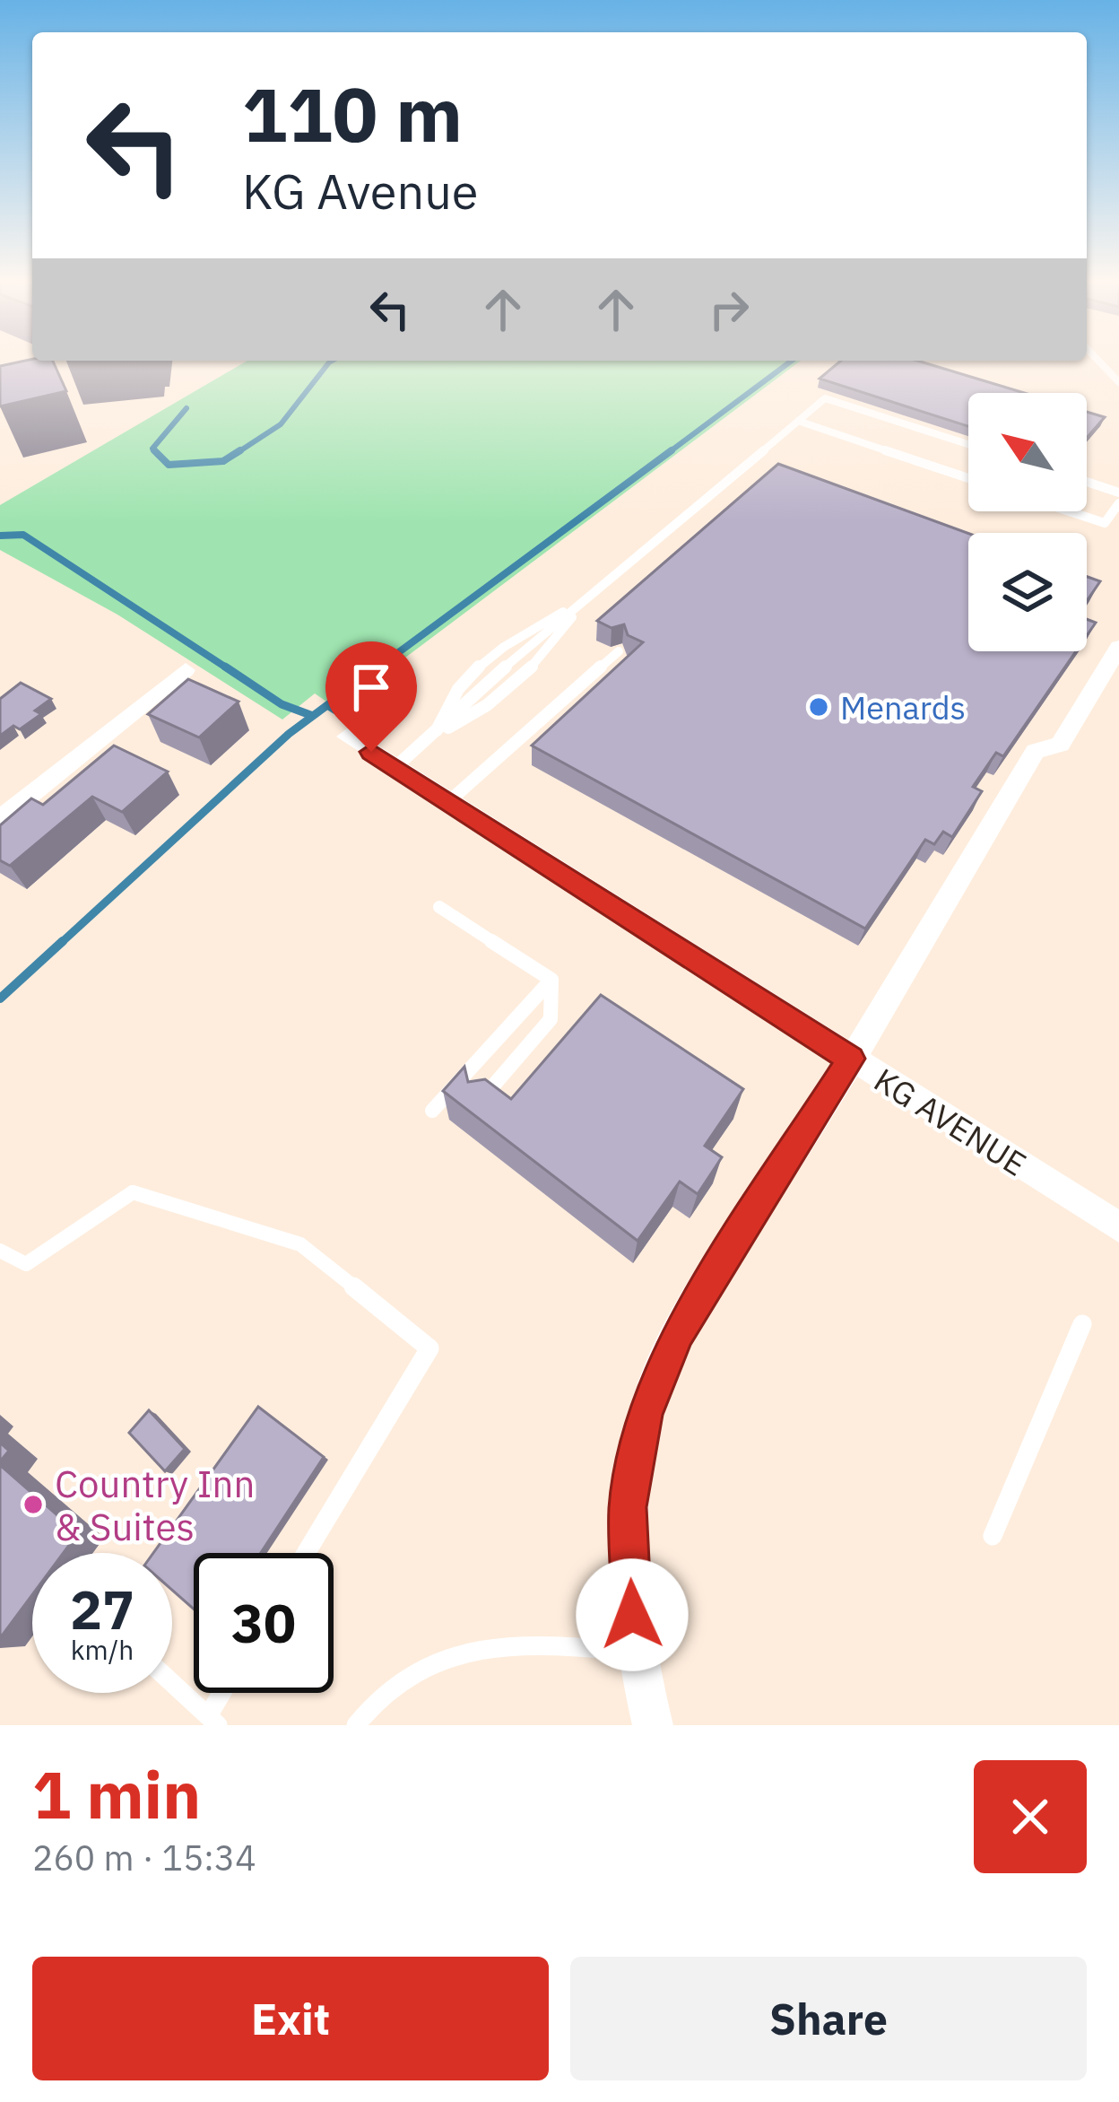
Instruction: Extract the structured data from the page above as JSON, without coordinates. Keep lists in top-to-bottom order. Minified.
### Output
{"streets":{"street":["KG AVENUE"]},"places":["Menards","Country Inn & Suites"],"north":"top left","page":{"turn":["110 m","KG Avenue"],"speed":"27 km/h","limit":"30","heading":["1 min","260 m · 15:34"],"buttons":["Exit","Share"]}}
